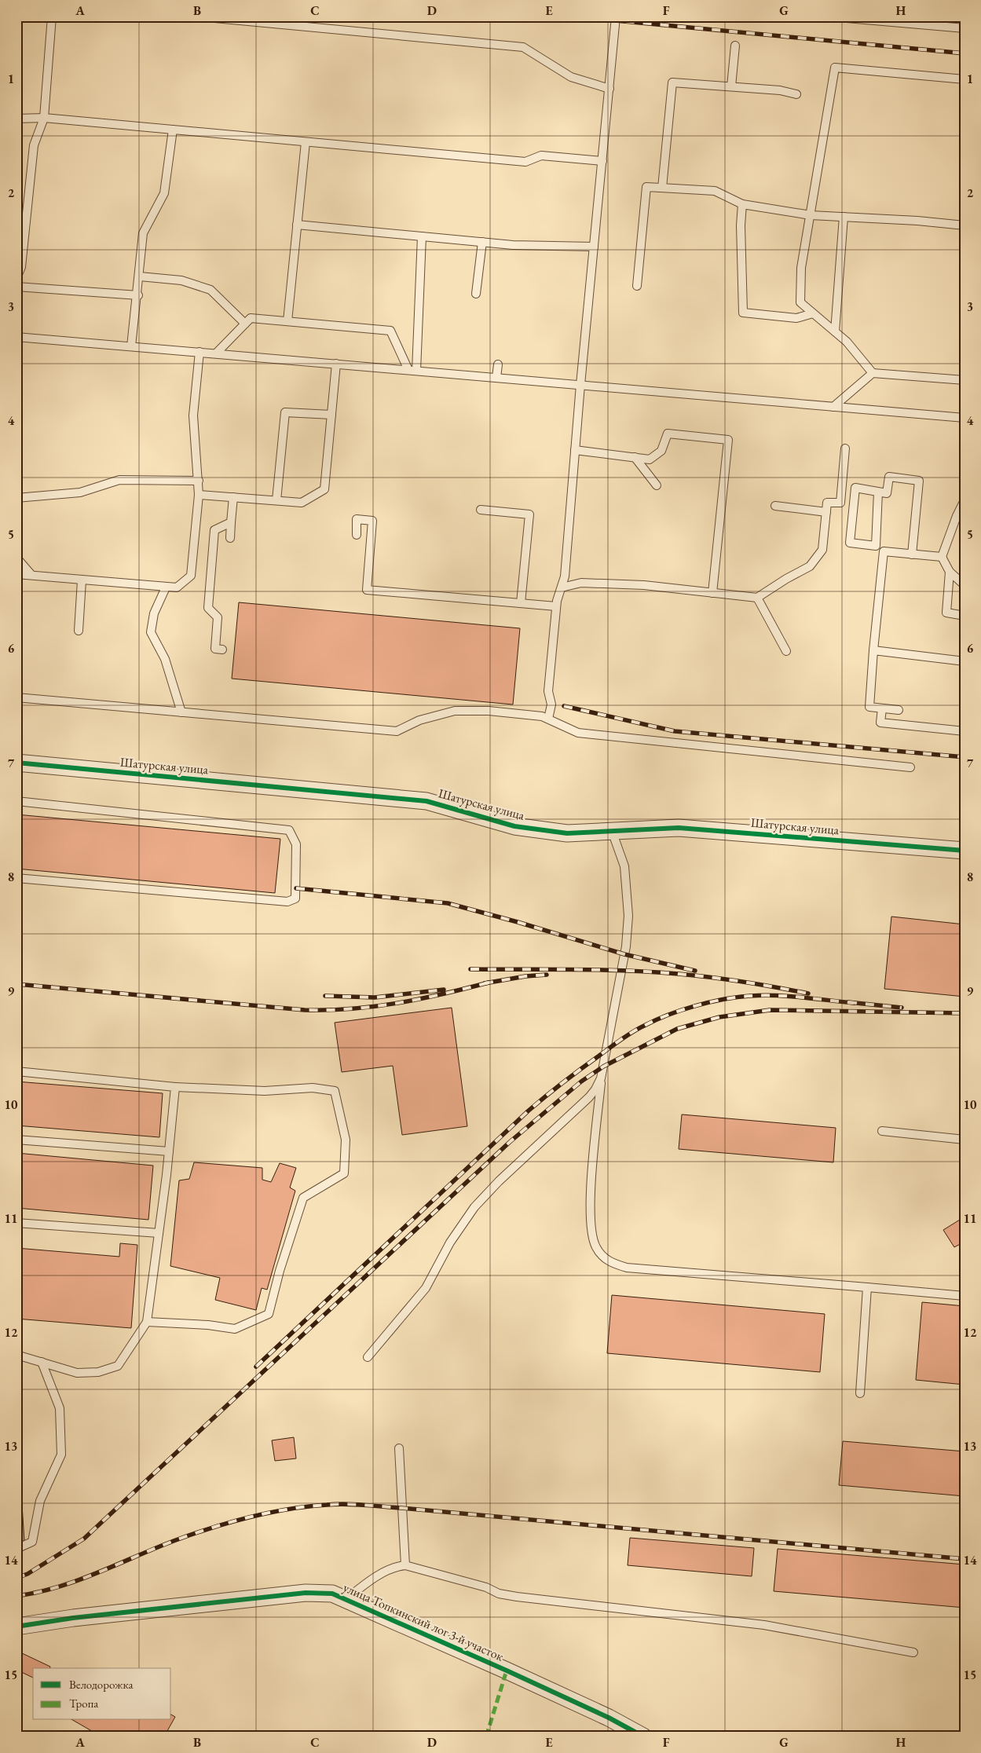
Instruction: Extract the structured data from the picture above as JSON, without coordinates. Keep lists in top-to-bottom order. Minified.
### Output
{"streets":{"street":["Шатурская улица","улица Топкинский лог 3-й участок"]},"legend":["Велодорожка","Тропа"],"grid":{"columns":["A","B","C","D","E","F","G","H"],"rows":["1","2","3","4","5","6","7","8","9","10","11","12","13","14","15"]}}
